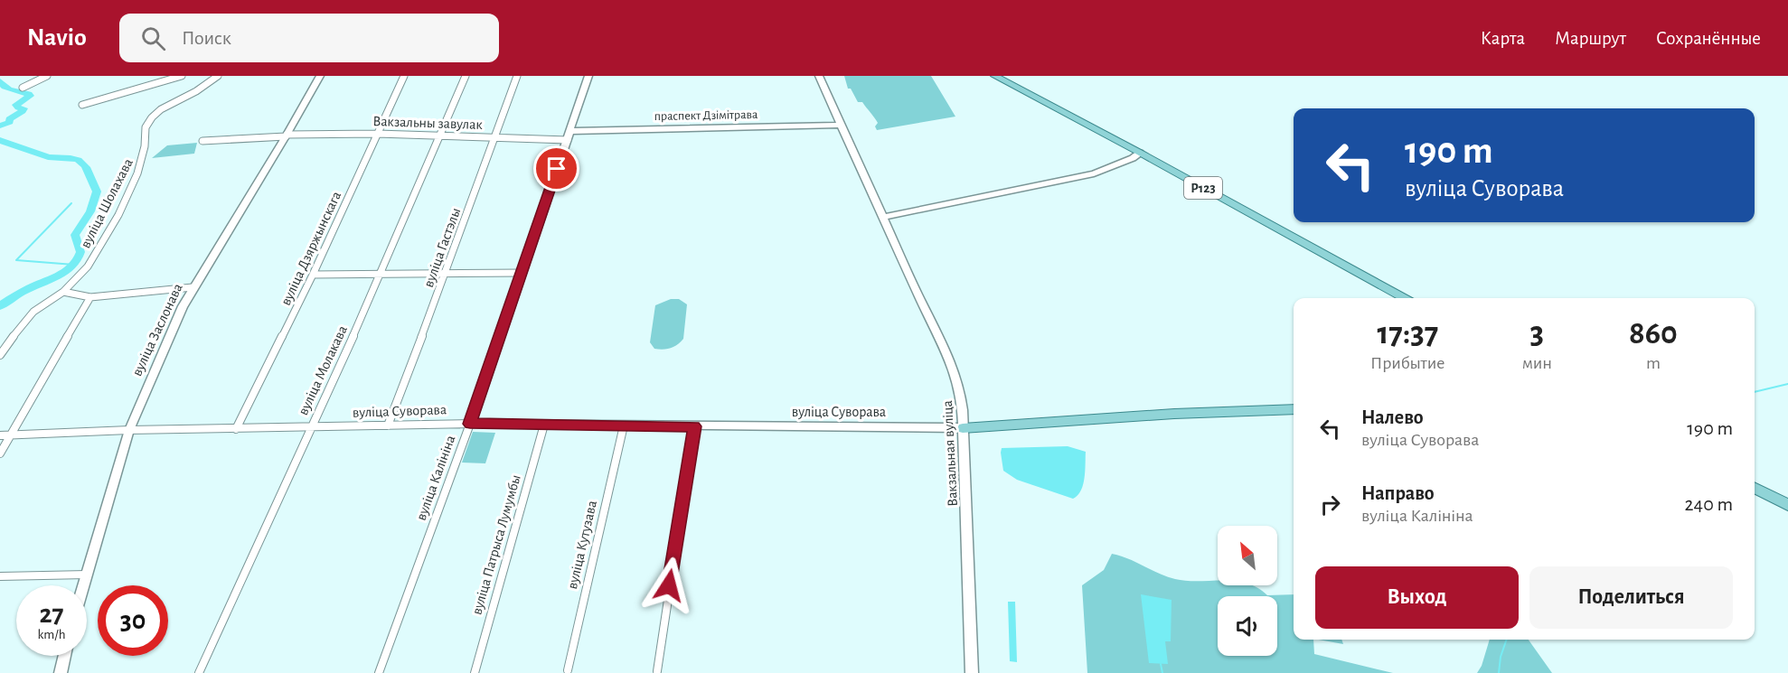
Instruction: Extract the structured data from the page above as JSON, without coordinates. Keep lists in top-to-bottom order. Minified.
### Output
{"streets":{"main road":["праспект Дзімітрава","Р123","вуліца Заслонава","вуліца Суворава","Вакзальная вуліца","вуліца Калініна"],"street":["Вакзальны завулак","вуліца Шолахава","вуліца Гастэлы","вуліца Дзяржынскага","вуліца Молакава","вуліца Патрыса Лумумбы","вуліца Кутузава"]},"crossings":[["праспект Дзімітрава","Вакзальная вуліца"],["праспект Дзімітрава","вуліца Калініна"],["Вакзальны завулак","вуліца Гастэлы"],["Вакзальны завулак","вуліца Дзяржынскага"],["Вакзальны завулак","вуліца Заслонава"],["Вакзальны завулак","вуліца Молакава"],["Вакзальны завулак","вуліца Калініна"],["вуліца Гастэлы","вуліца Суворава"],["вуліца Дзяржынскага","вуліца Суворава"],["вуліца Заслонава","вуліца Суворава"],["вуліца Молакава","вуліца Суворава"],["вуліца Суворава","Вакзальная вуліца"],["вуліца Суворава","вуліца Калініна"],["вуліца Суворава","вуліца Патрыса Лумумбы"],["вуліца Суворава","вуліца Кутузава"]],"north":"top left","page":{"header":"Navio","search":"Поиск","nav":["Карта","Маршрут","Сохранённые"],"turn":["190 m","вуліца Суворава"],"eta":["17:37","Прибытие","3","мин","860","m"],"list":[{"name":"Налево","note":"вуліца Суворава","value":"190 m"},{"name":"Направо","note":"вуліца Калініна","value":"240 m"}],"buttons":["Выход","Поделиться"],"speed":"27 km/h","limit":"30"}}
